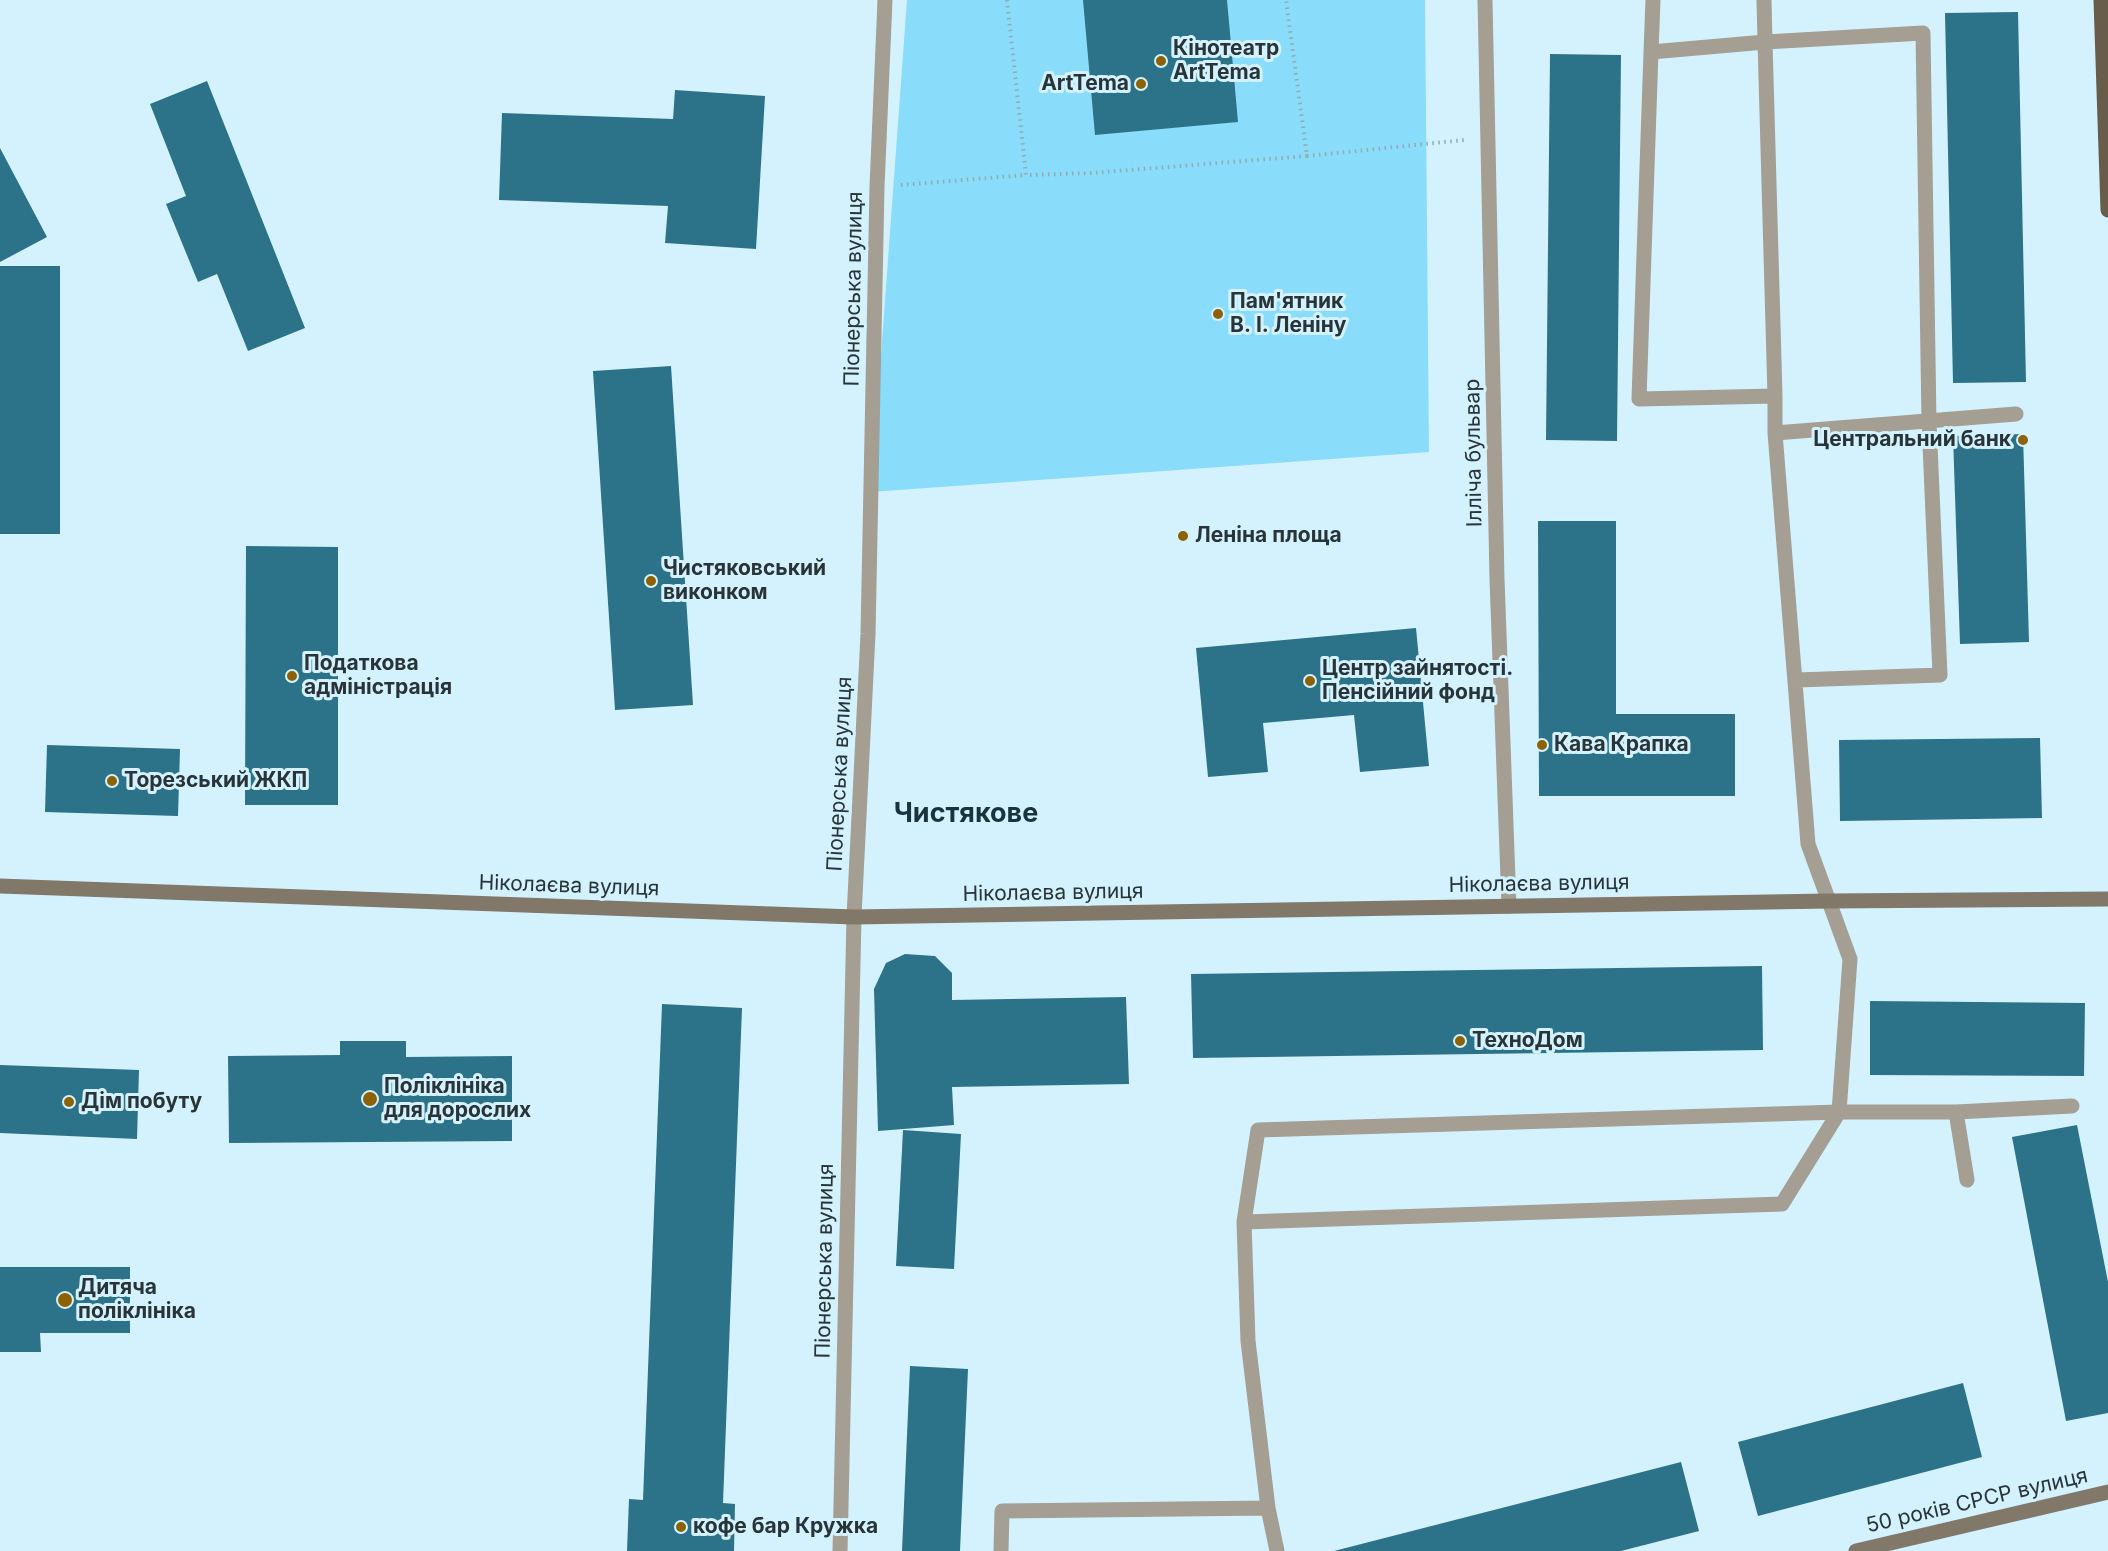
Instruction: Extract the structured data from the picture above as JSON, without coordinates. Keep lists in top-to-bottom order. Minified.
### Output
{"streets":{"street":["Піонерська вулиця","Ілліча бульвар","Ніколаєва вулиця","50 років СРСР вулиця"]},"crossings":[["Піонерська вулиця","Ніколаєва вулиця"],["Ілліча бульвар","Ніколаєва вулиця"]],"districts":["Чистякове"],"places":["Кінотеатр ArtTema","ArtTema","Пам'ятник В. І. Леніну","Центральний банк","Леніна площа","Чистяковський виконком","Податкова адміністрація","Центр зайнятості. Пенсійний фонд","Кава Крапка","Торезський ЖКП","ТехноДом","Поліклініка для дорослих","Дім побуту","Дитяча поліклініка","кофе бар Кружка"]}
